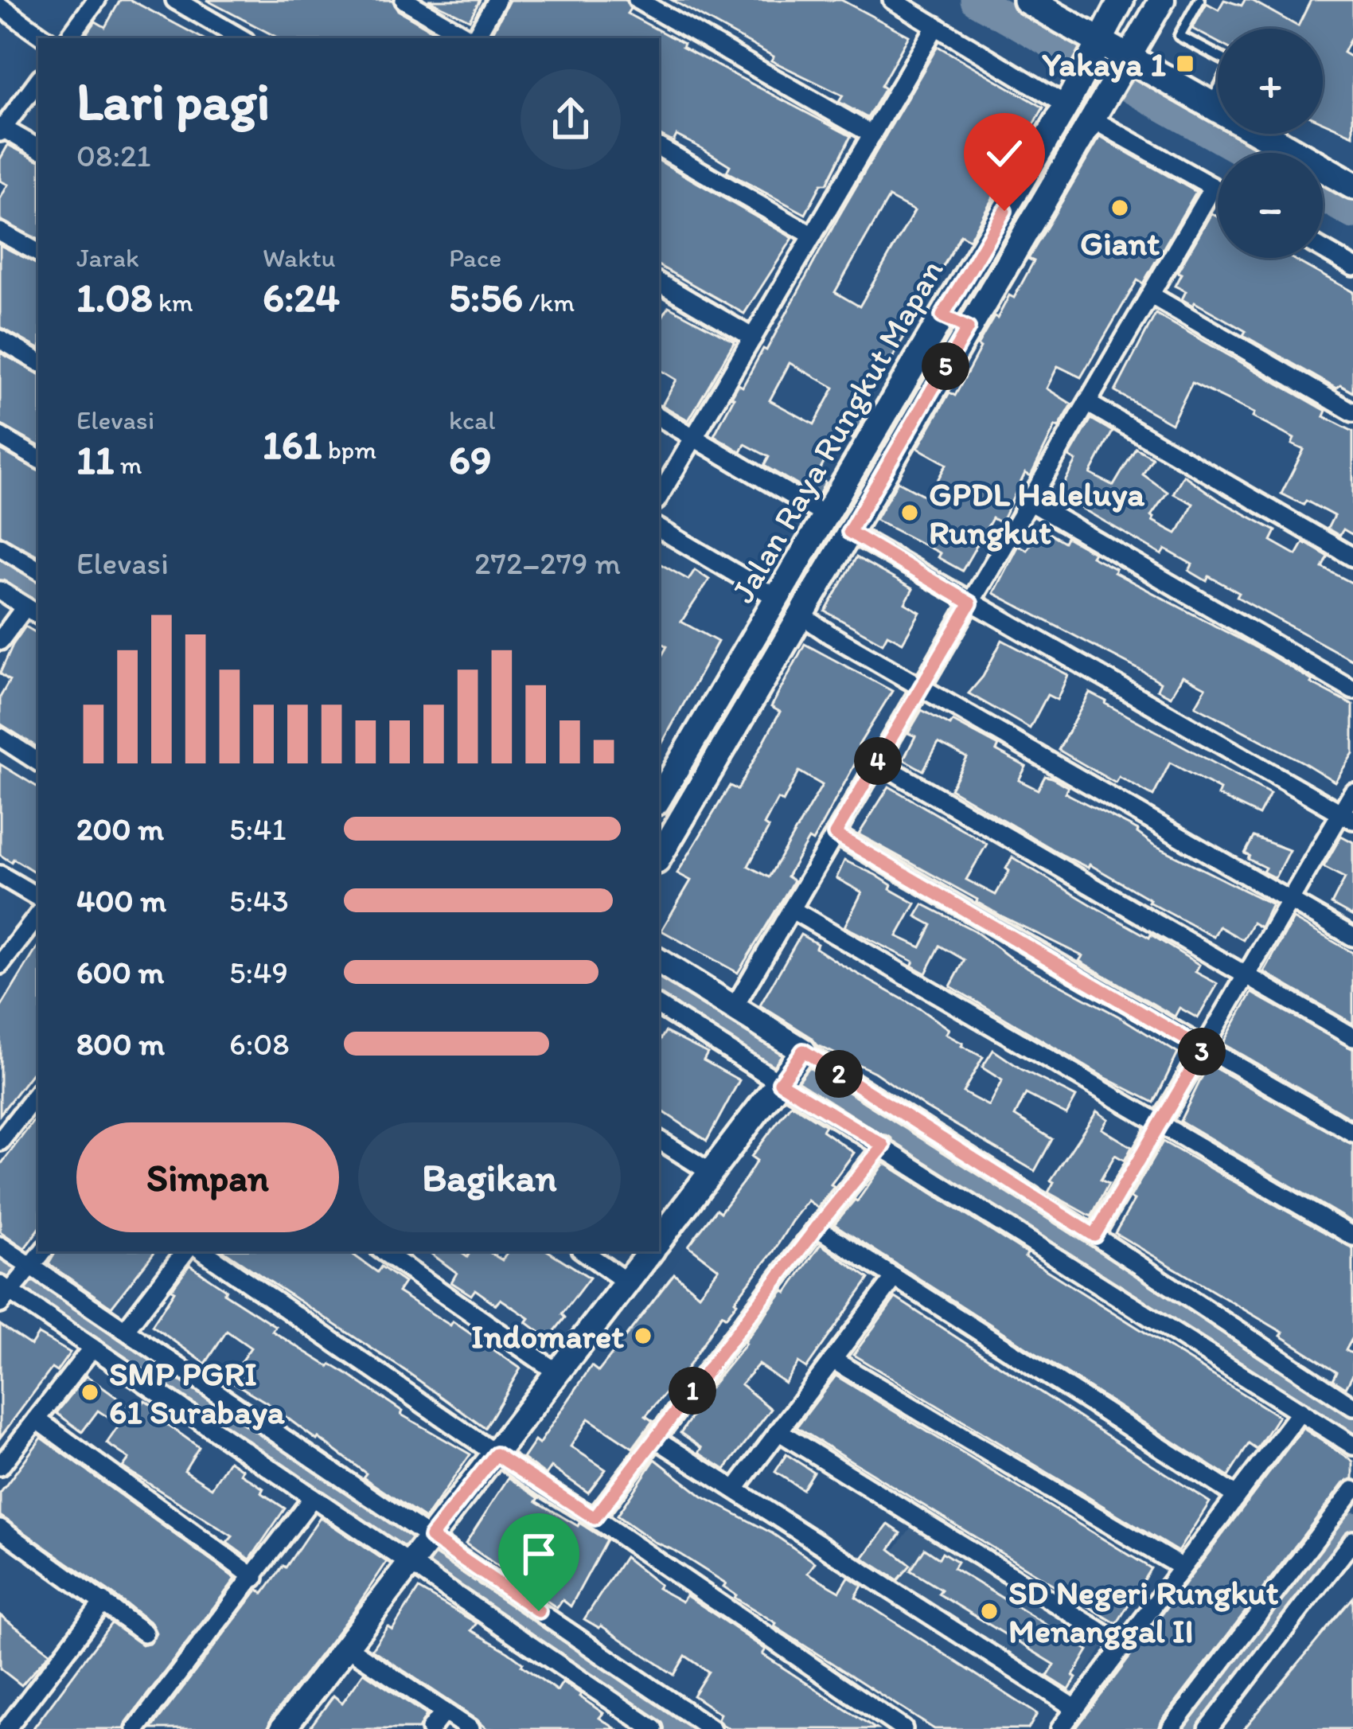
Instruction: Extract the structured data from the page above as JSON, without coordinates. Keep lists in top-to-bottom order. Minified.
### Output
{"streets":{"street":["Jalan Raya Rungkut Mapan"]},"places":{"transit":["Yakaya 1"],"other":["Giant","GPDL Haleluya Rungkut","Indomaret","SMP PGRI 61 Surabaya","SD Negeri Rungkut Menanggal II"]},"page":{"map_buttons":["+","−"],"heading":["Lari pagi","08:21"],"stats":[["Jarak","1.08 km"],["Waktu","6:24"],["Pace","5:56 /km"],["Elevasi","11 m"],["161 bpm"],["kcal","69"]],"pins":["5","4","3","2","1"],"chart":["Elevasi","272–279 m"],"list":[{"name":"200 m","note":"5:41"},{"name":"400 m","note":"5:43"},{"name":"600 m","note":"5:49"},{"name":"800 m","note":"6:08"}],"buttons":["Simpan","Bagikan"]}}
